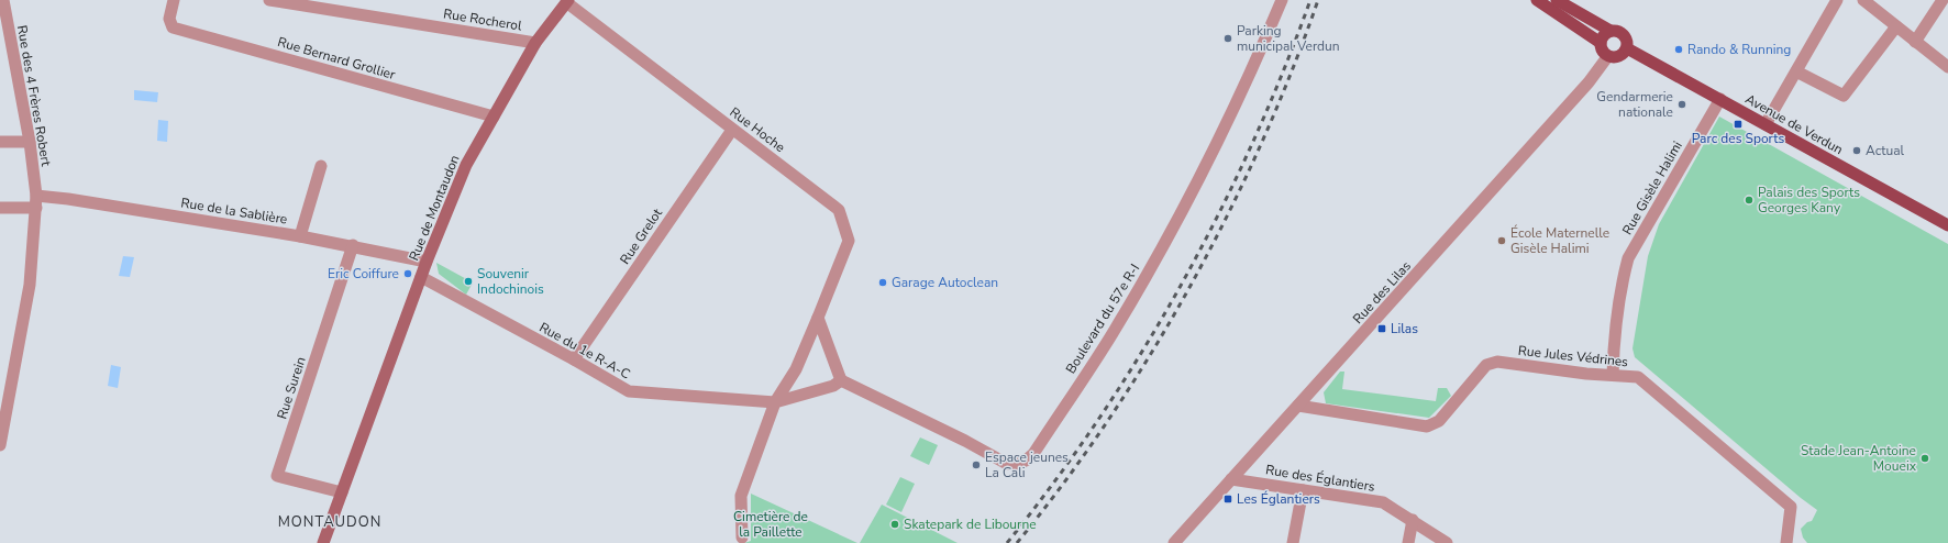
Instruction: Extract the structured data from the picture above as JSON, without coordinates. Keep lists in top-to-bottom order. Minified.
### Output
{"streets":{"main road":["Avenue de Verdun","Rue de Montaudon"],"street":["Rue Rocherol","Rue Bernard Grollier","Rue des 4 Frères Robert","Rue Hoche","Rue Gisèle Halimi","Rue de la Sablière","Rue Grelot","Rue des Lilas","Boulevard du 57e R-I","Rue du 1e R-A-C","Rue Jules Védrines","Rue Surein","Rue des Églantiers"]},"crossings":[["Rue Rocherol","Rue de Montaudon"],["Rue Bernard Grollier","Rue de Montaudon"],["Rue des 4 Frères Robert","Rue de la Sablière"],["Avenue de Verdun","Rue Gisèle Halimi"],["Avenue de Verdun","Rue des Lilas"],["Rue Hoche","Rue de Montaudon"],["Rue Hoche","Rue Grelot"],["Rue Hoche","Rue du 1e R-A-C"],["Rue Gisèle Halimi","Rue Jules Védrines"],["Rue de Montaudon","Rue de la Sablière"],["Rue de Montaudon","Rue du 1e R-A-C"],["Rue de Montaudon","Rue Surein"],["Rue de la Sablière","Rue Surein"],["Rue Grelot","Rue du 1e R-A-C"],["Rue des Lilas","Rue Jules Védrines"],["Rue des Lilas","Rue des Églantiers"],["Boulevard du 57e R-I","Rue du 1e R-A-C"]],"districts":["MONTAUDON"],"parks":["Cimetière de la Paillette"],"places":{"other":["Parking municipal Verdun","Rando & Running","Gendarmerie nationale","Actual","Palais des Sports Georges Kany","École Maternelle Gisèle Halimi","Eric Coiffure","Souvenir Indochinois","Garage Autoclean","Stade Jean-Antoine Moueix","Espace jeunes La Cali","Skatepark de Libourne"],"transit":["Parc des Sports","Lilas","Les Églantiers"]}}
